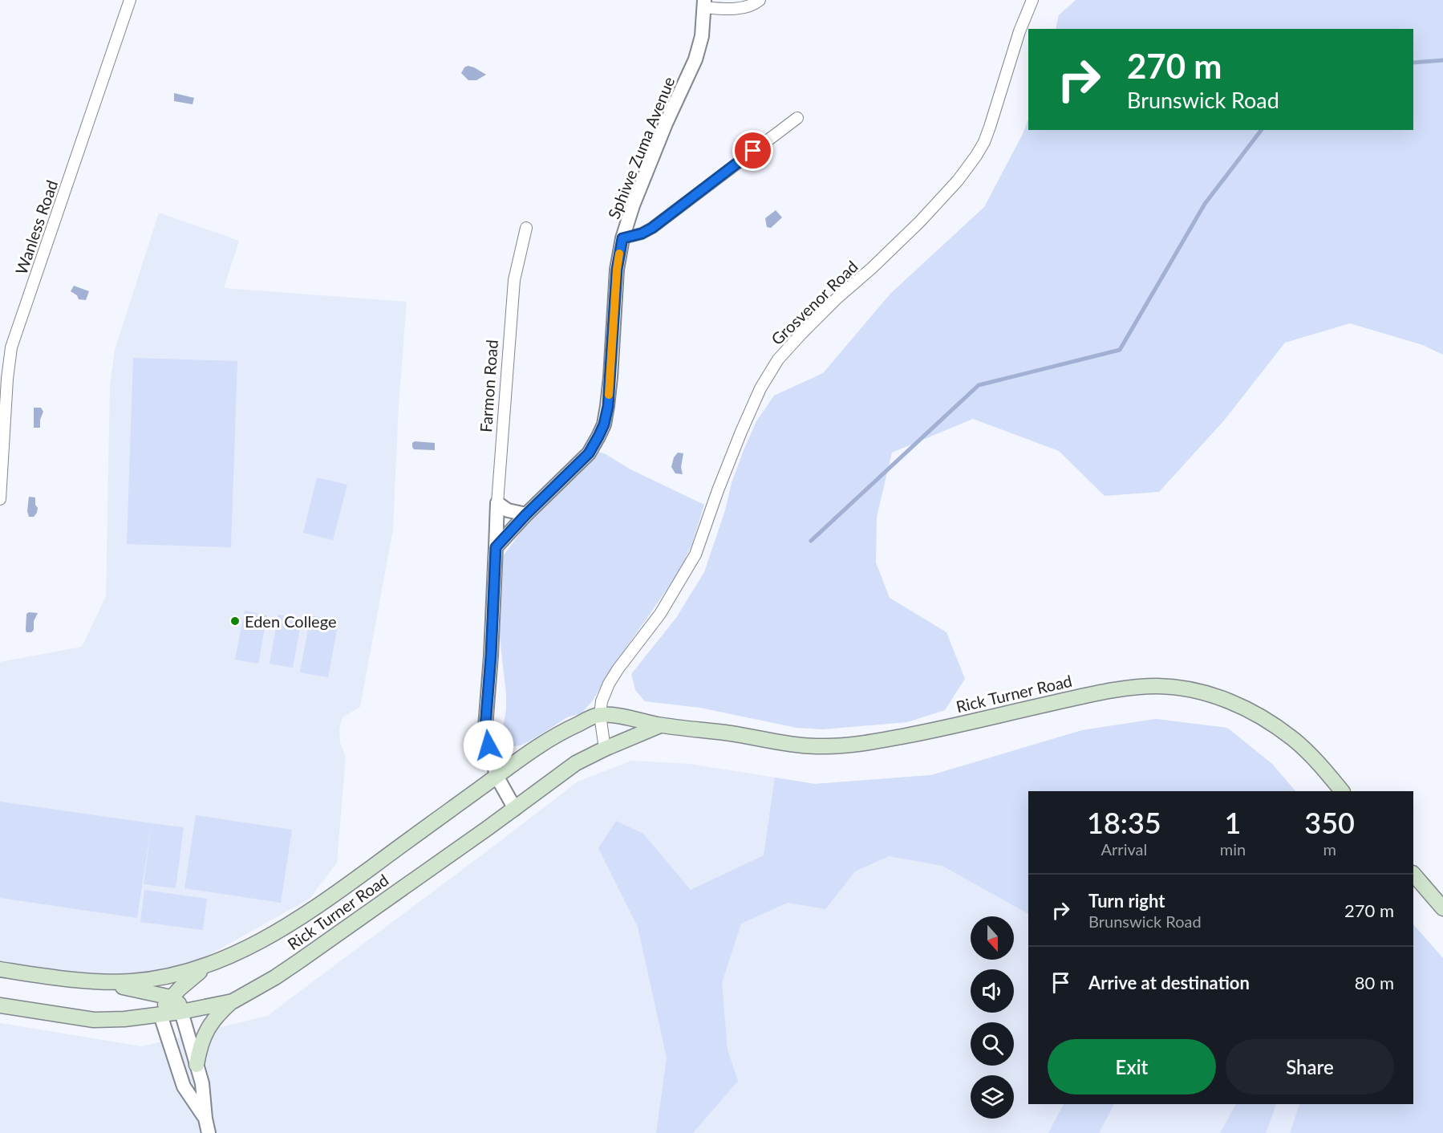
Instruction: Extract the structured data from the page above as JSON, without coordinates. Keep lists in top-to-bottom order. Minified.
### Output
{"streets":{"main road":["Rick Turner Road"],"street":["Sphiwe Zuma Avenue","Wanless Road","Grosvenor Road","Farmon Road"]},"crossings":[["Sphiwe Zuma Avenue","Farmon Road"],["Grosvenor Road","Rick Turner Road"]],"places":["Eden College"],"north":"bottom","page":{"turn":["270 m","Brunswick Road"],"eta":["18:35","Arrival","1","min","350","m"],"list":[{"name":"Turn right","note":"Brunswick Road","value":"270 m"},{"name":"Arrive at destination","value":"80 m"}],"buttons":["Exit","Share"]}}
